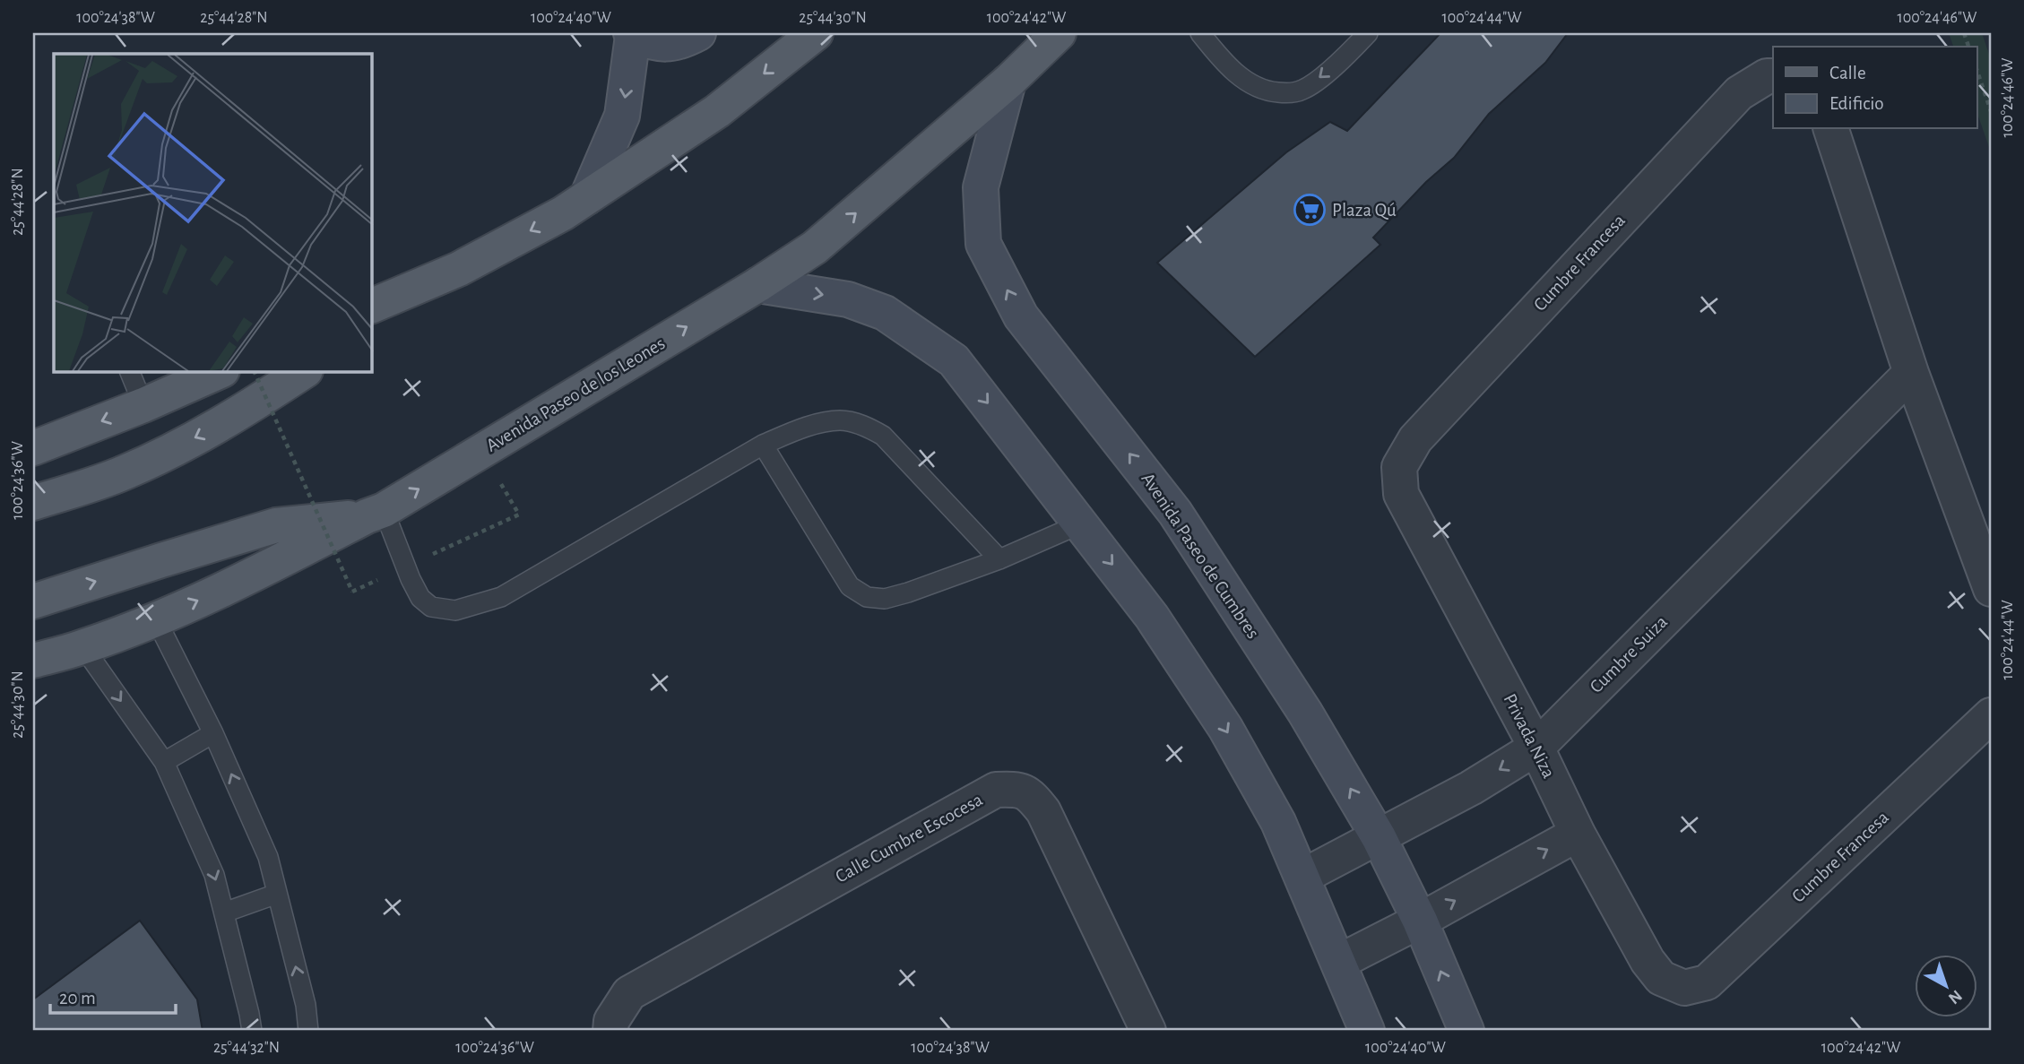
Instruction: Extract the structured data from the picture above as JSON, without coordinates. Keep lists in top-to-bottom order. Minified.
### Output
{"streets":{"main road":["Avenida Paseo de los Leones"],"street":["Cumbre Francesa","Avenida Paseo de Cumbres","Cumbre Suiza","Privada Niza","Calle Cumbre Escocesa"]},"crossings":[["Cumbre Francesa","Privada Niza"],["Avenida Paseo de los Leones","Avenida Paseo de Cumbres"],["Avenida Paseo de Cumbres","Cumbre Suiza"],["Cumbre Suiza","Privada Niza"]],"places":{"supermarket":["Plaza Qú"]},"legend":["Calle","Edificio"],"scale_bar":"20 m","north":"bottom right","coordinates":["100°24'38\"W","25°44'28\"N","100°24'40\"W","25°44'30\"N","100°24'42\"W","100°24'44\"W","100°24'46\"W","100°24'36\"W","25°44'32\"N"]}
